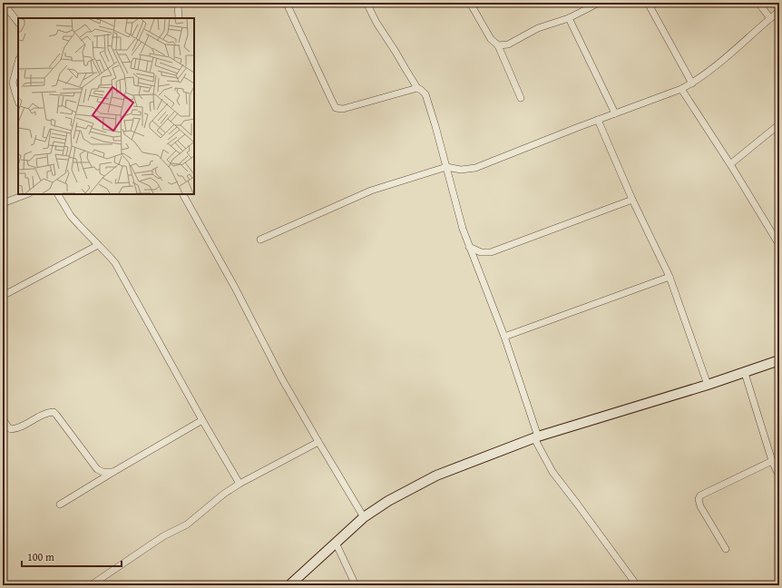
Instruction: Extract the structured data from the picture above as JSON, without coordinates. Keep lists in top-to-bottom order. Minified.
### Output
{"scale_bar":"100 m"}
